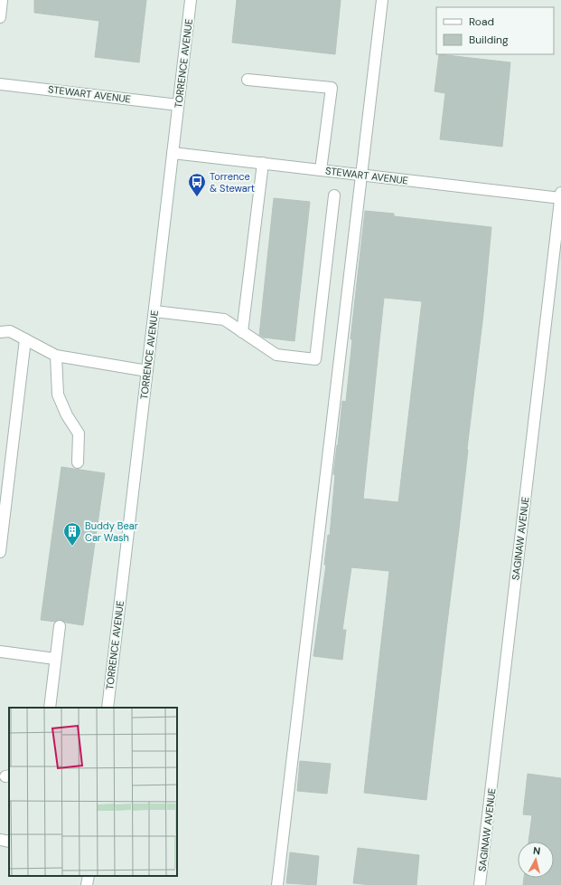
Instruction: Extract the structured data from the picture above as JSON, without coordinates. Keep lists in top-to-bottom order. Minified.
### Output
{"streets":{"street":["TORRENCE AVENUE","STEWART AVENUE","SAGINAW AVENUE"]},"crossings":[["TORRENCE AVENUE","STEWART AVENUE"],["STEWART AVENUE","SAGINAW AVENUE"]],"places":{"bus stop":["Torrence & Stewart"],"building":["Buddy Bear Car Wash"]},"legend":["Road","Building"],"north":"top"}
